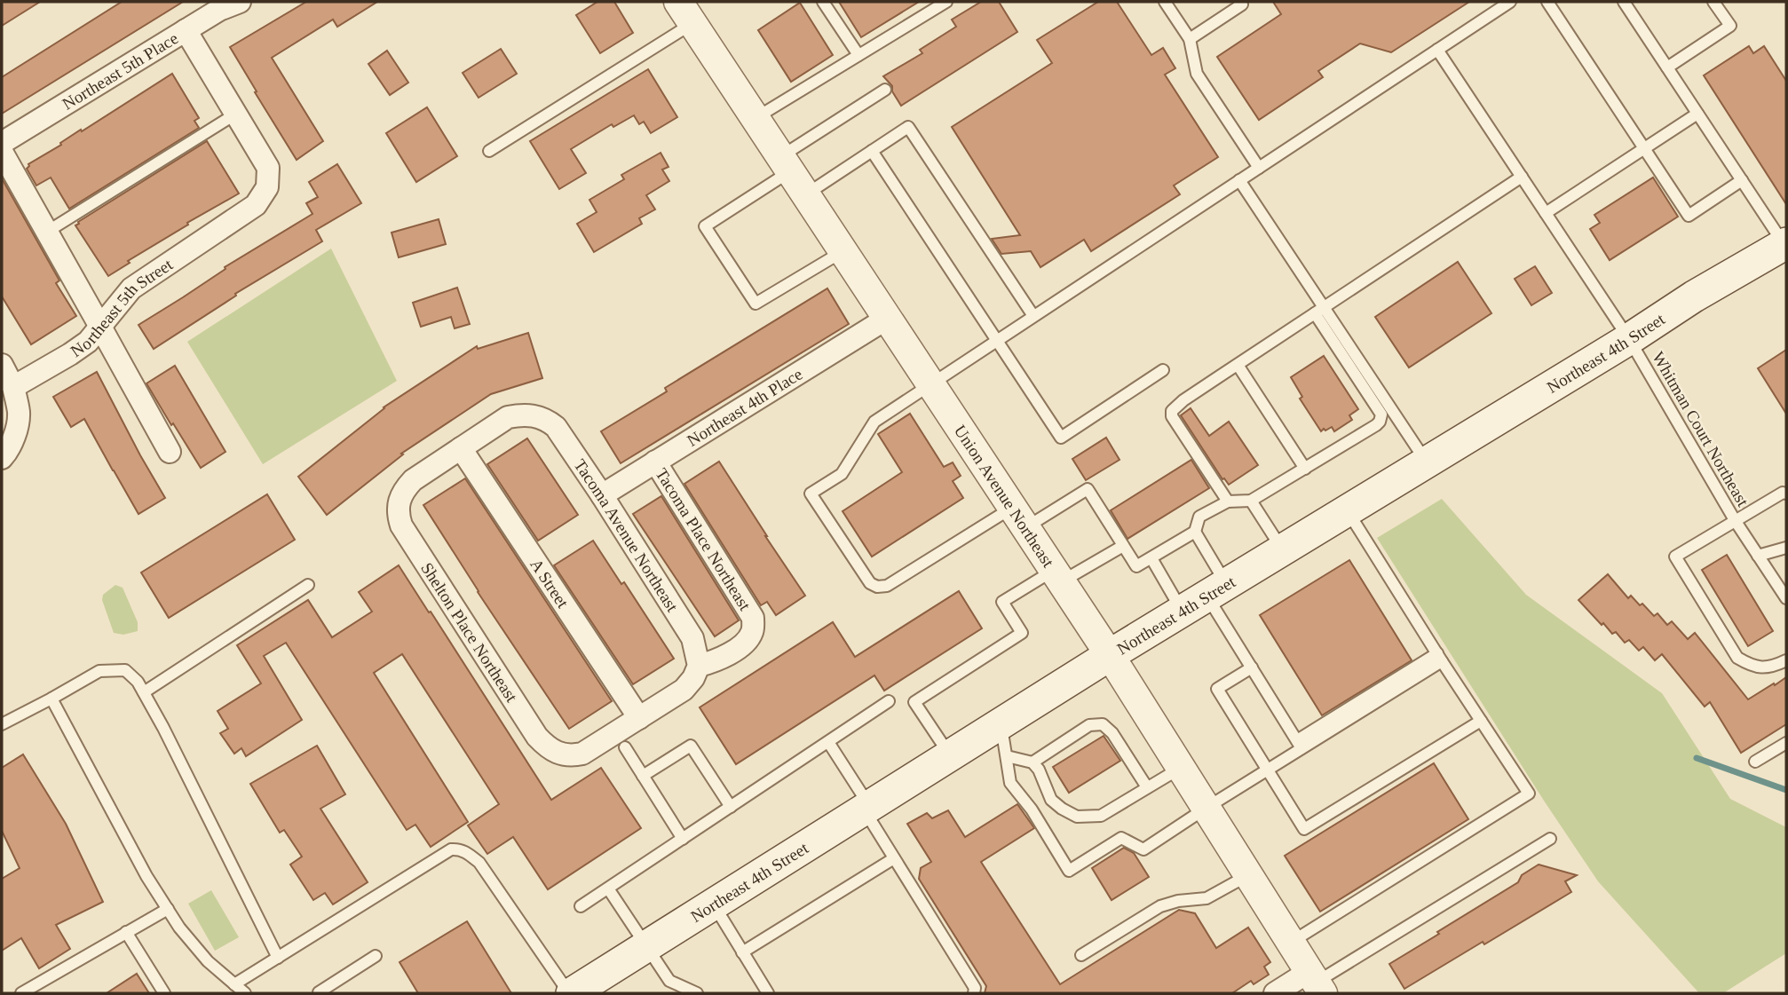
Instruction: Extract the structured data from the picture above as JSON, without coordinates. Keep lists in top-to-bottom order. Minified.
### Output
{"streets":{"main road":["Northeast 4th Street"],"street":["Northeast 5th Place","Northeast 5th Street","Northeast 4th Place","Union Avenue Northeast","Tacoma Avenue Northeast","Tacoma Place Northeast","A Street","Shelton Place Northeast"],"lane":["Whitman Court Northeast"]},"crossings":[["Northeast 4th Street","Whitman Court Northeast"],["Northeast 4th Street","Union Avenue Northeast"],["Northeast 4th Place","Union Avenue Northeast"],["Northeast 4th Place","Tacoma Avenue Northeast"],["Northeast 4th Place","Tacoma Place Northeast"],["Tacoma Avenue Northeast","Tacoma Place Northeast"],["Tacoma Avenue Northeast","A Street"],["Tacoma Avenue Northeast","Shelton Place Northeast"],["A Street","Shelton Place Northeast"]]}
